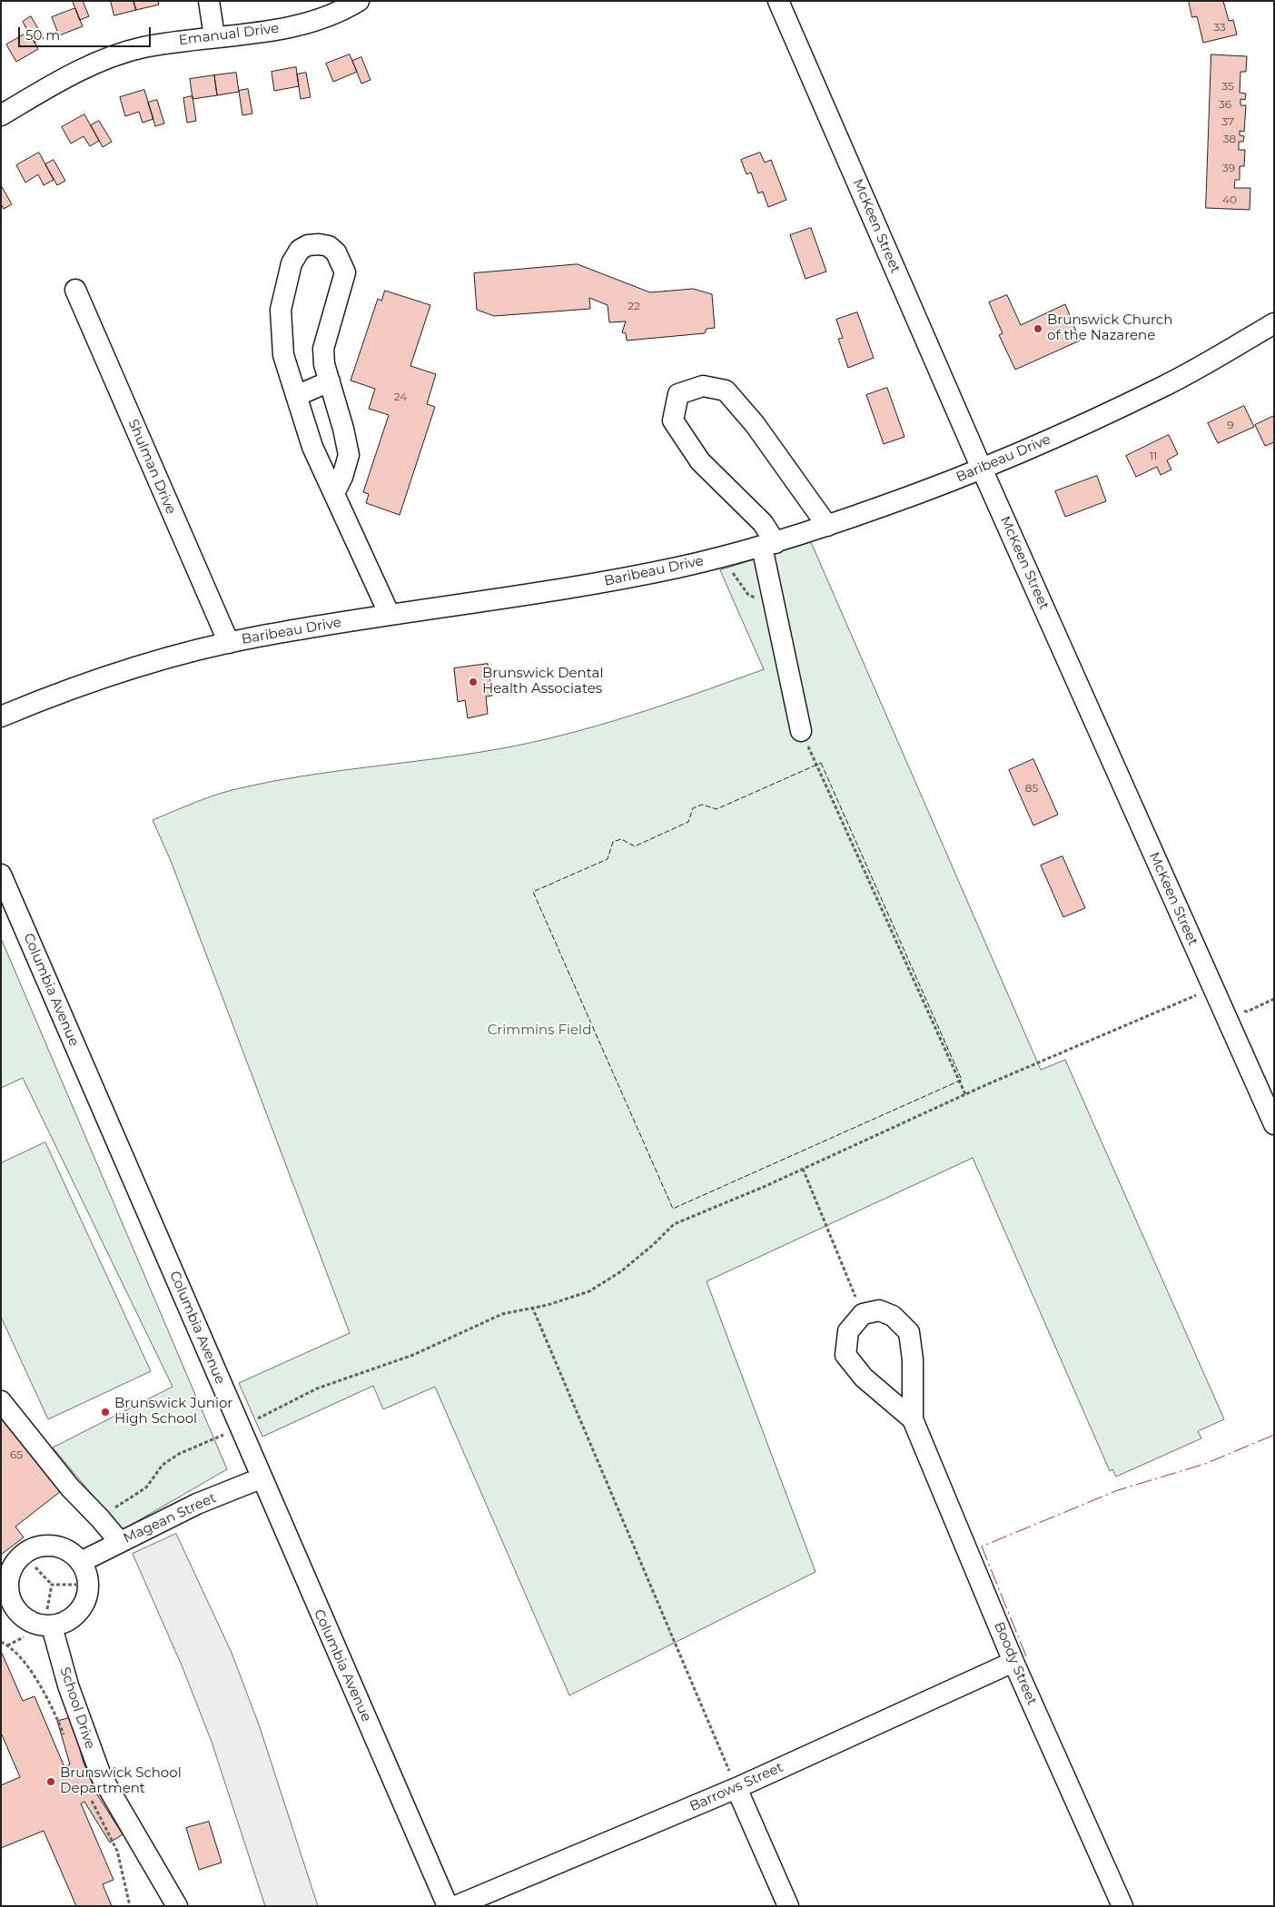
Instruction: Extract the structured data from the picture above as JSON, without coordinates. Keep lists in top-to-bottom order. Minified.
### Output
{"streets":{"street":["Emanual Drive","McKeen Street","Baribeau Drive","Shulman Drive","Columbia Avenue","Magean Street","Boody Street","School Drive","Barrows Street"]},"crossings":[["McKeen Street","Baribeau Drive"],["Baribeau Drive","Shulman Drive"],["Columbia Avenue","Magean Street"],["Magean Street","School Drive"],["Boody Street","Barrows Street"]],"parks":["Crimmins Field"],"places":["Brunswick Church of the Nazarene","Brunswick Dental Health Associates","Brunswick Junior High School","Brunswick School Department"],"house_numbers":["33","35","36","37","38","39","40","22","24","9","11","85","65"],"scale_bar":"50 m"}
